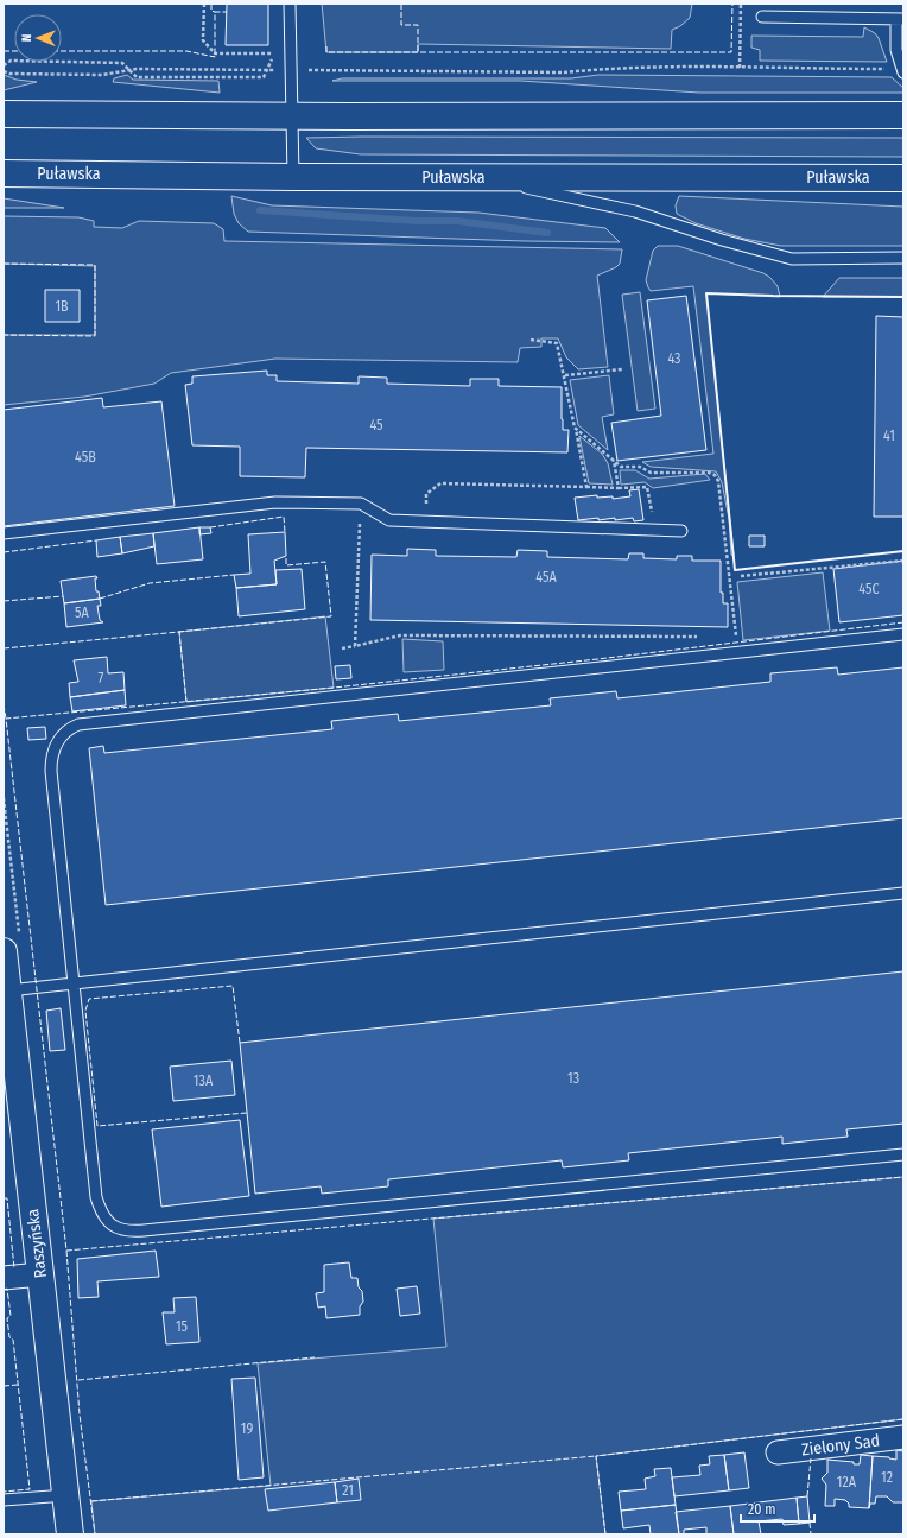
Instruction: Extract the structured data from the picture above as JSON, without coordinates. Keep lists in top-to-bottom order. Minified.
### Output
{"streets":{"main road":["Puławska","Raszyńska"],"street":["Zielony Sad"]},"house_numbers":["1B","43","45","41","45B","45A","45C","5A","7","13","13A","15","19","12","12A","21"],"scale_bar":"20 m","north":"left"}
